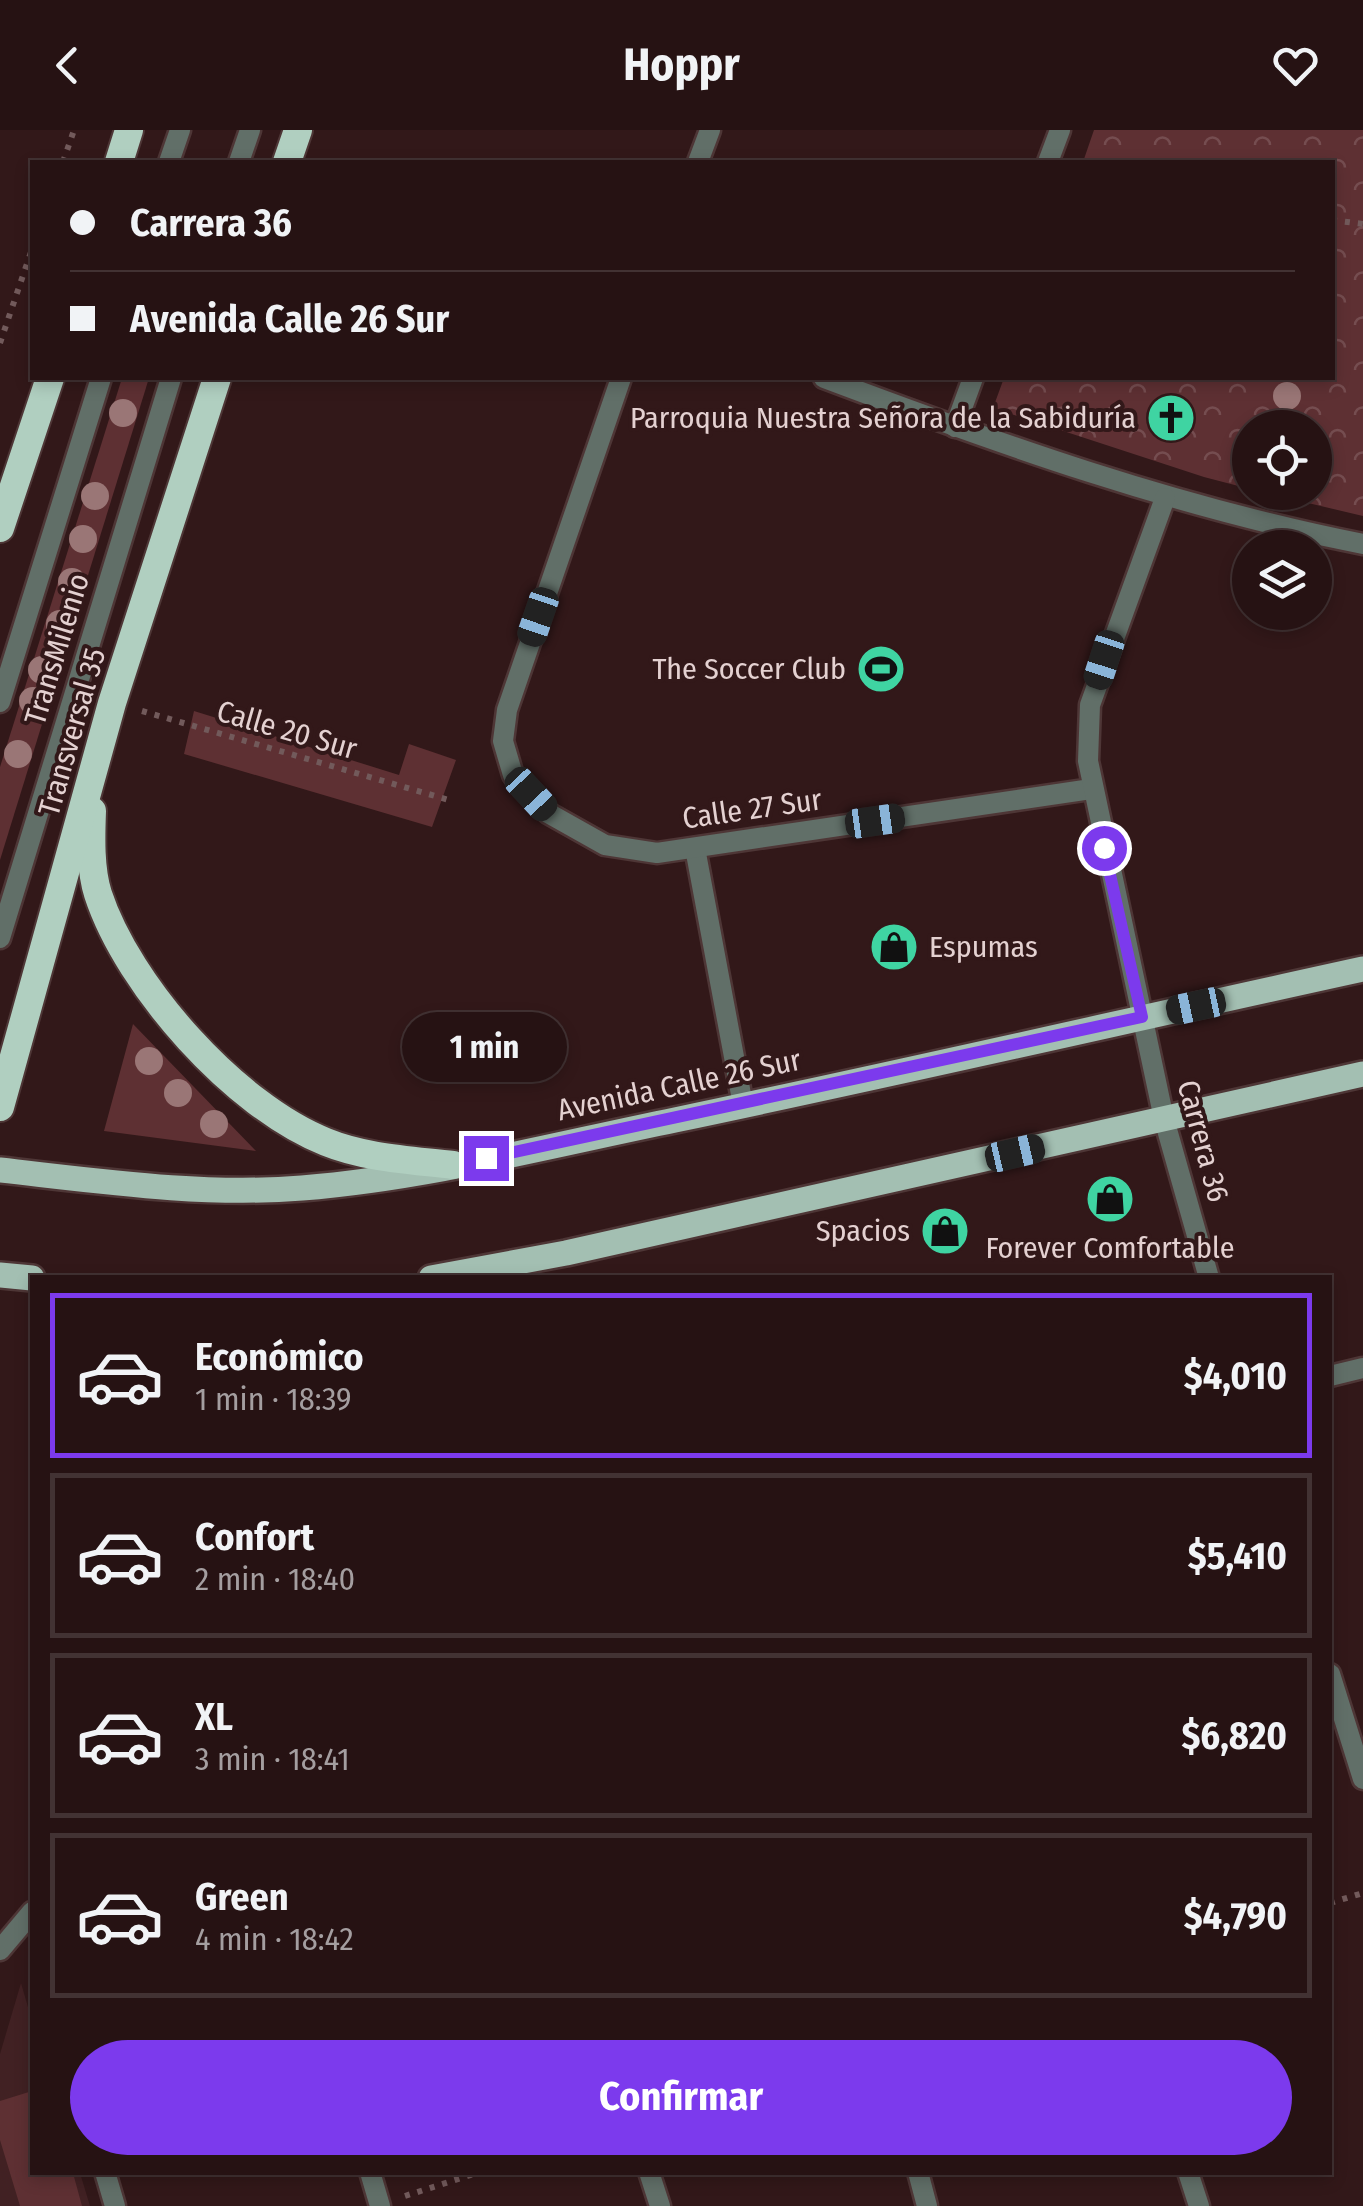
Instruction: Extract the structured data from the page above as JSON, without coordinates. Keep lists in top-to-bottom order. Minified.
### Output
{"streets":{"highway":["Transversal 35"],"main road":["Avenida Calle 26 Sur"],"street":["TransMilenio","Calle 27 Sur","Carrera 36"],"path":["Calle 20 Sur"]},"crossings":[["Calle 20 Sur","Transversal 35"],["Calle 27 Sur","Carrera 36"],["Avenida Calle 26 Sur","Carrera 36"]],"places":{"church":["Parroquia Nuestra Señora de la Sabiduría"],"sports":["The Soccer Club"],"shop":["Espumas","Forever Comfortable","Spacios"]},"page":{"header":"Hoppr","banner":["Carrera 36","Avenida Calle 26 Sur"],"bubble":"1 min","list":[{"name":"Económico","note":"1 min · 18:39","value":"$4,010"},{"name":"Confort","note":"2 min · 18:40","value":"$5,410"},{"name":"XL","note":"3 min · 18:41","value":"$6,820"},{"name":"Green","note":"4 min · 18:42","value":"$4,790"}],"buttons":"Confirmar"}}
